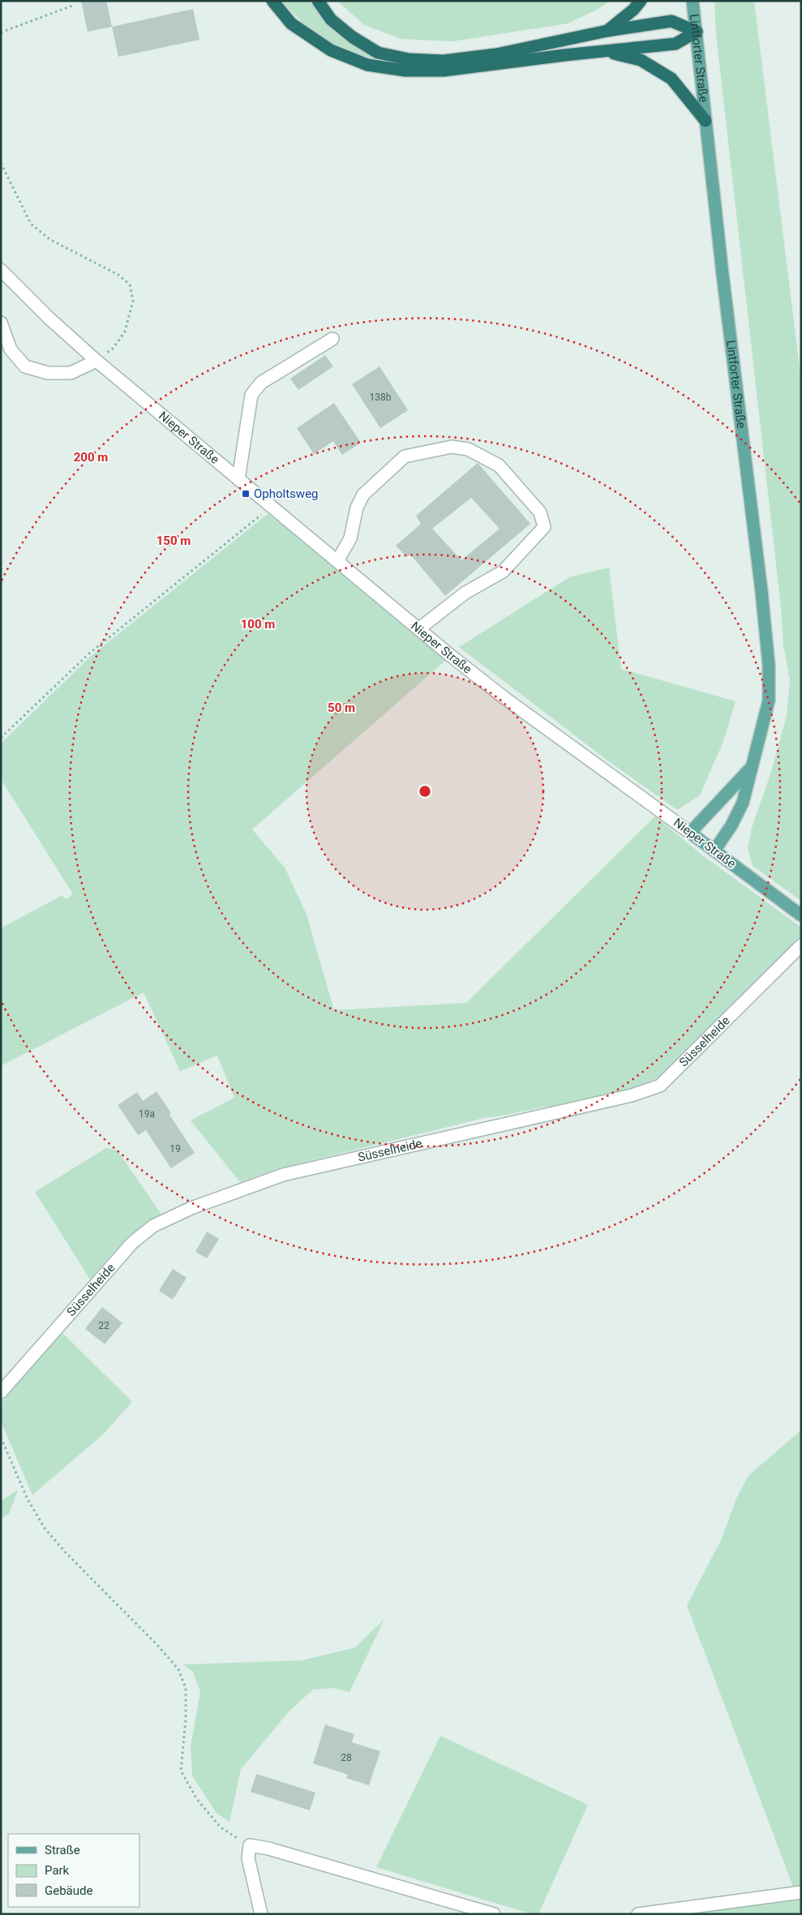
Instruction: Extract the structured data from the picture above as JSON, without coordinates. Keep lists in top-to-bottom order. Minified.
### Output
{"streets":{"main road":["Lintforter Straße","Nieper Straße"],"street":["Süsselheide"]},"crossings":[["Lintforter Straße","Nieper Straße"]],"places":{"transit":["Opholtsweg"]},"house_numbers":["138b","19a","19","22","28"],"legend":["Straße","Park","Gebäude"],"rings":["200 m","150 m","100 m","50 m"]}
